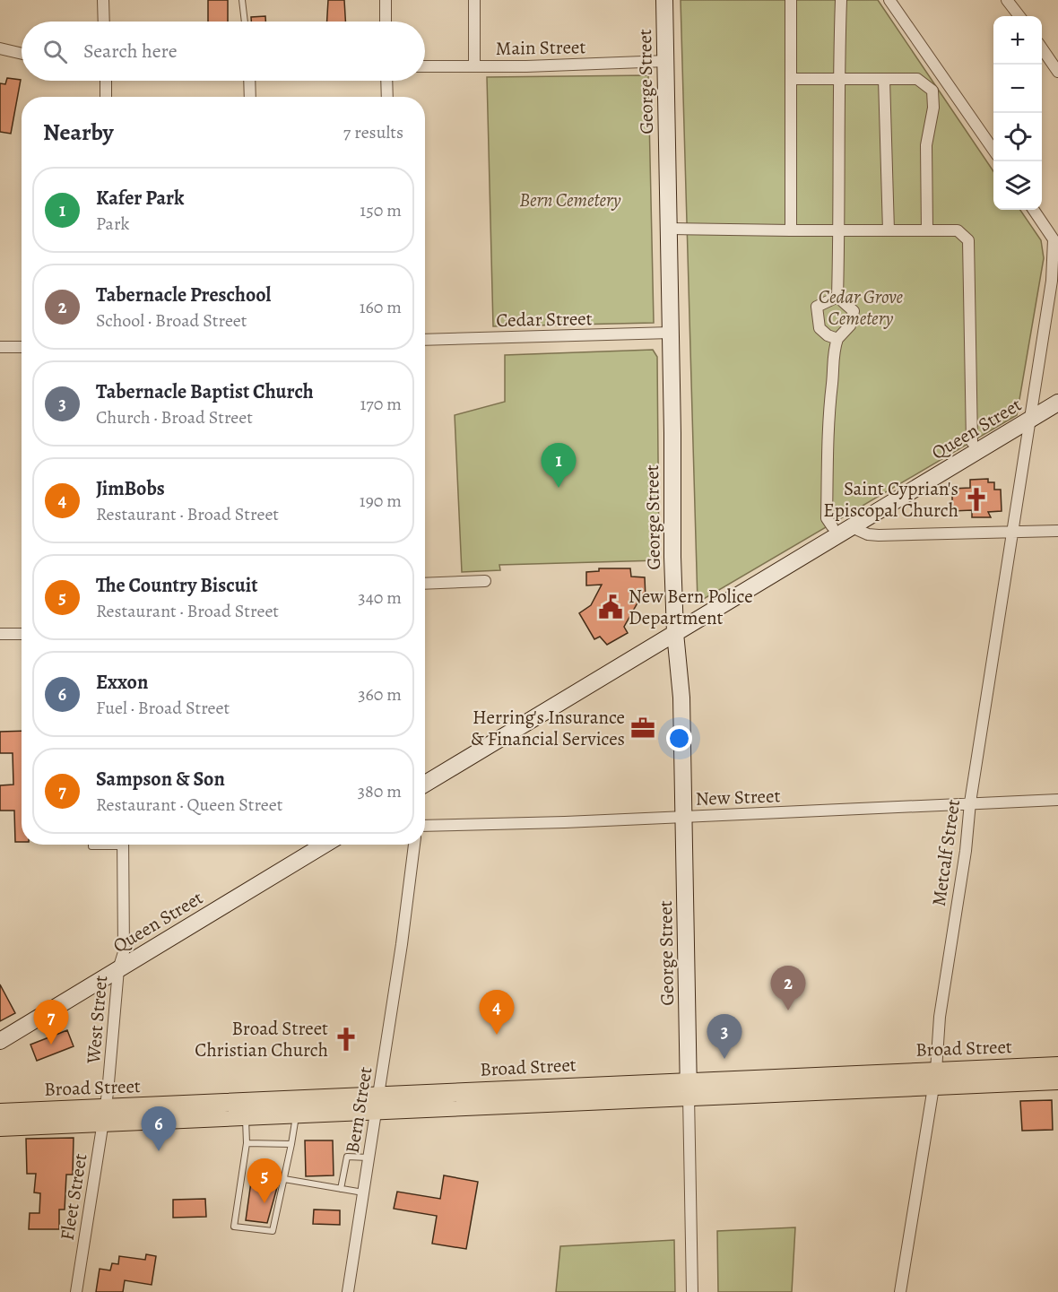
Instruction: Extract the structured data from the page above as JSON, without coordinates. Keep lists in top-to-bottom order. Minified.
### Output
{"streets":{"main road":["Broad Street"],"street":["Main Street","George Street","Cedar Street","Queen Street","New Street","Metcalf Street","West Street","Bern Street","Fleet Street"]},"crossings":[["Main Street","George Street"],["George Street","Cedar Street"],["George Street","Queen Street"],["George Street","New Street"],["George Street","Broad Street"],["Queen Street","Metcalf Street"],["Queen Street","West Street"],["New Street","Metcalf Street"],["Metcalf Street","Broad Street"],["West Street","Broad Street"],["West Street","Fleet Street"],["Broad Street","Bern Street"],["Broad Street","Fleet Street"]],"parks":["Bern Cemetery","Cedar Grove Cemetery"],"places":{"church":["Saint Cyprian's Episcopal Church","Broad Street Christian Church"],"public building":["New Bern Police Department"],"office":["Herring's Insurance & Financial Services"]},"page":{"map_buttons":["+","−"],"search":"Search here","heading":["Nearby","7 results"],"list":[{"mark":"1","name":"Kafer Park","note":"Park","value":"150 m"},{"mark":"2","name":"Tabernacle Preschool","note":"School · Broad Street","value":"160 m"},{"mark":"3","name":"Tabernacle Baptist Church","note":"Church · Broad Street","value":"170 m"},{"mark":"4","name":"JimBobs","note":"Restaurant · Broad Street","value":"190 m"},{"mark":"5","name":"The Country Biscuit","note":"Restaurant · Broad Street","value":"340 m"},{"mark":"6","name":"Exxon","note":"Fuel · Broad Street","value":"360 m"},{"mark":"7","name":"Sampson & Son","note":"Restaurant · Queen Street","value":"380 m"}],"pins":["1","2","4","7","3","6","5"]}}
